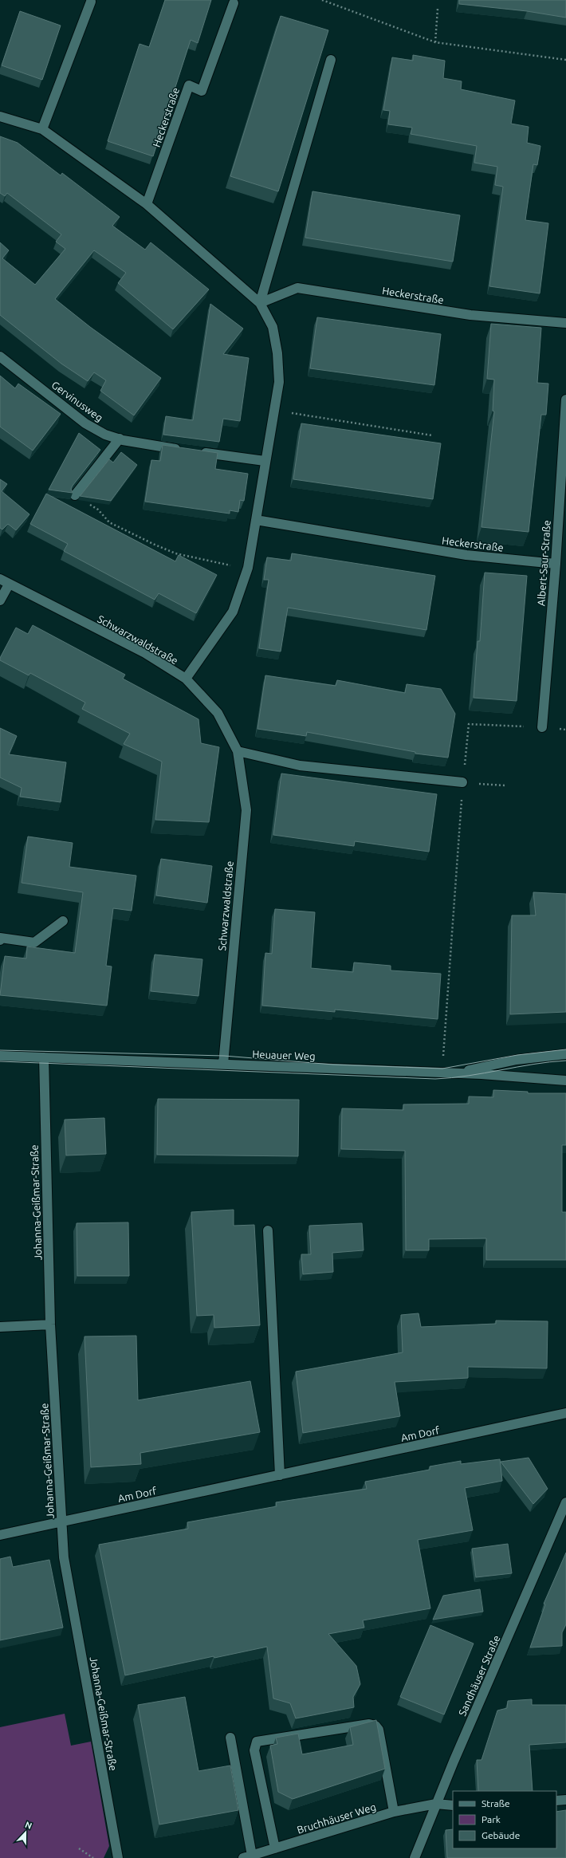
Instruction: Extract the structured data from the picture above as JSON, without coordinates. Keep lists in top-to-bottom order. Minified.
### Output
{"streets":{"street":["Heckerstraße","Gervinusweg","Albert-Saur-Straße","Schwarzwaldstraße","Heuauer Weg","Johanna-Geißmar-Straße","Am Dorf","Sandhäuser Straße","Bruchhäuser Weg"]},"crossings":[["Heckerstraße","Albert-Saur-Straße"],["Schwarzwaldstraße","Heuauer Weg"],["Heuauer Weg","Johanna-Geißmar-Straße"],["Johanna-Geißmar-Straße","Am Dorf"],["Sandhäuser Straße","Bruchhäuser Weg"]],"legend":["Straße","Park","Gebäude"],"north":"top"}
